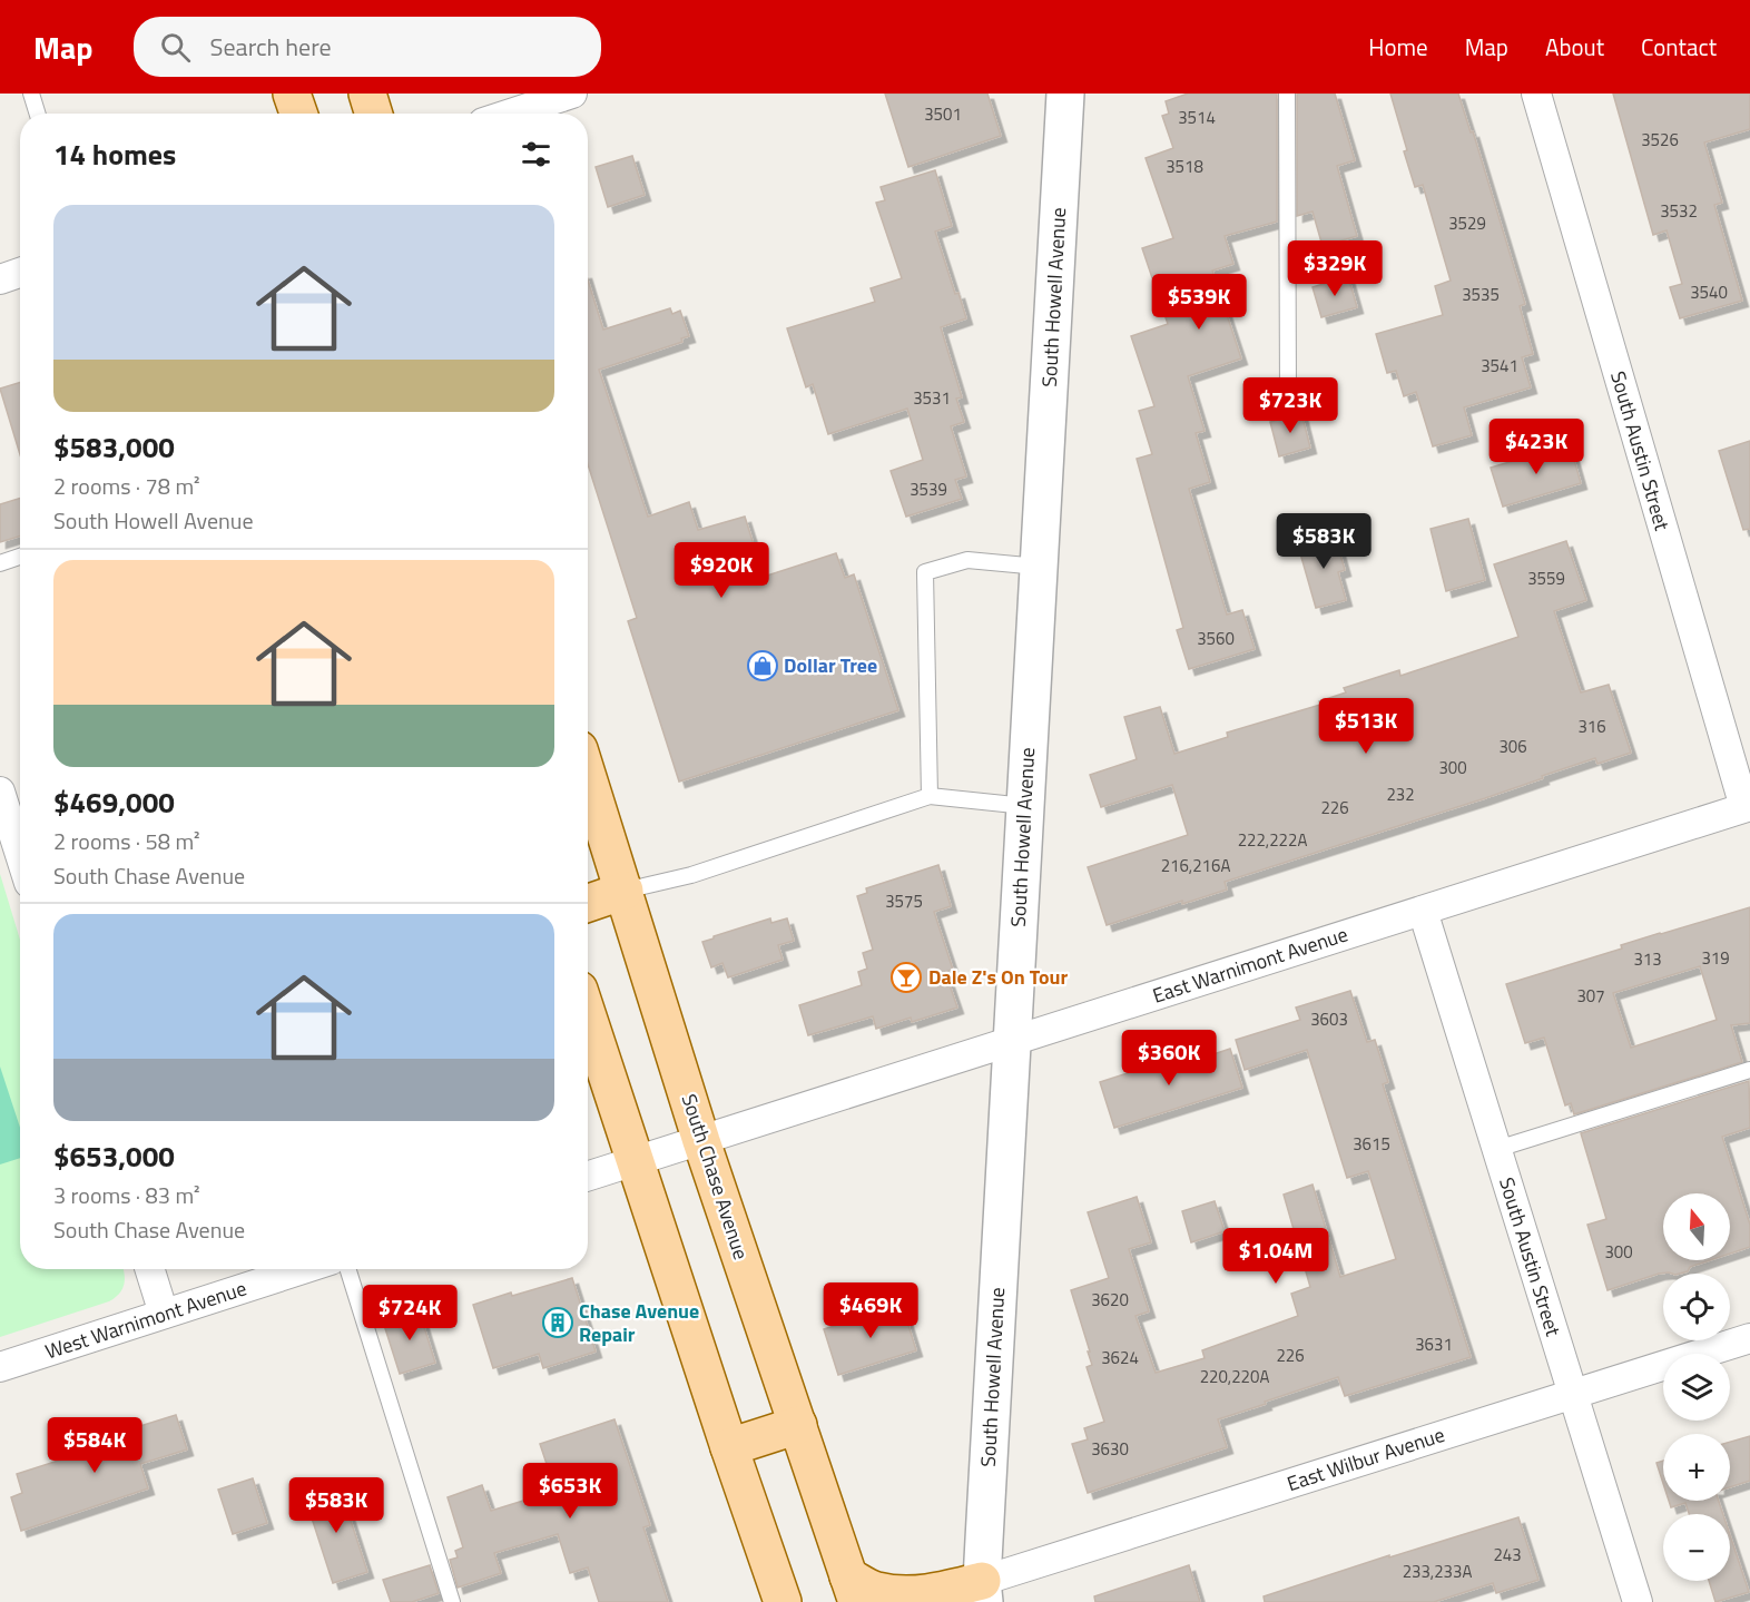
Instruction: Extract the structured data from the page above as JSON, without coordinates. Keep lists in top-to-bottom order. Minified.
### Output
{"streets":{"main road":["South Chase Avenue"],"street":["South Howell Avenue","South Austin Street","East Warnimont Avenue","West Warnimont Avenue","East Wilbur Avenue"]},"crossings":[["South Howell Avenue","East Warnimont Avenue"],["South Howell Avenue","East Wilbur Avenue"],["South Austin Street","East Warnimont Avenue"],["South Austin Street","East Wilbur Avenue"],["East Warnimont Avenue","South Chase Avenue"]],"places":{"shop":["Dollar Tree"],"bar":["Dale Z's On Tour"],"building":["Chase Avenue Repair"]},"house_numbers":["3501","3514","3526","3518","3532","3529","3540","3535","3541","3531","3539","3559","3560","316","306","300","232","226","222,222A","216,216A","3575","319","313","307","3603","3615","300","3620","3631","226","3624","220,220A","3630","243","233,233A"],"north":"top","page":{"header":"Map","search":"Search here","nav":["Home","Map","About","Contact"],"heading":"14 homes","list":[{"name":"$583,000","note":"2 rooms · 78 m² · South Howell Avenue"},{"name":"$469,000","note":"2 rooms · 58 m² · South Chase Avenue"},{"name":"$653,000","note":"3 rooms · 83 m² · South Chase Avenue"}],"price":["$329K","$539K","$723K","$423K","$583K","$920K","$513K","$360K","$1.04M","$469K","$724K","$584K","$653K","$583K"],"map_buttons":["+","−"]}}
